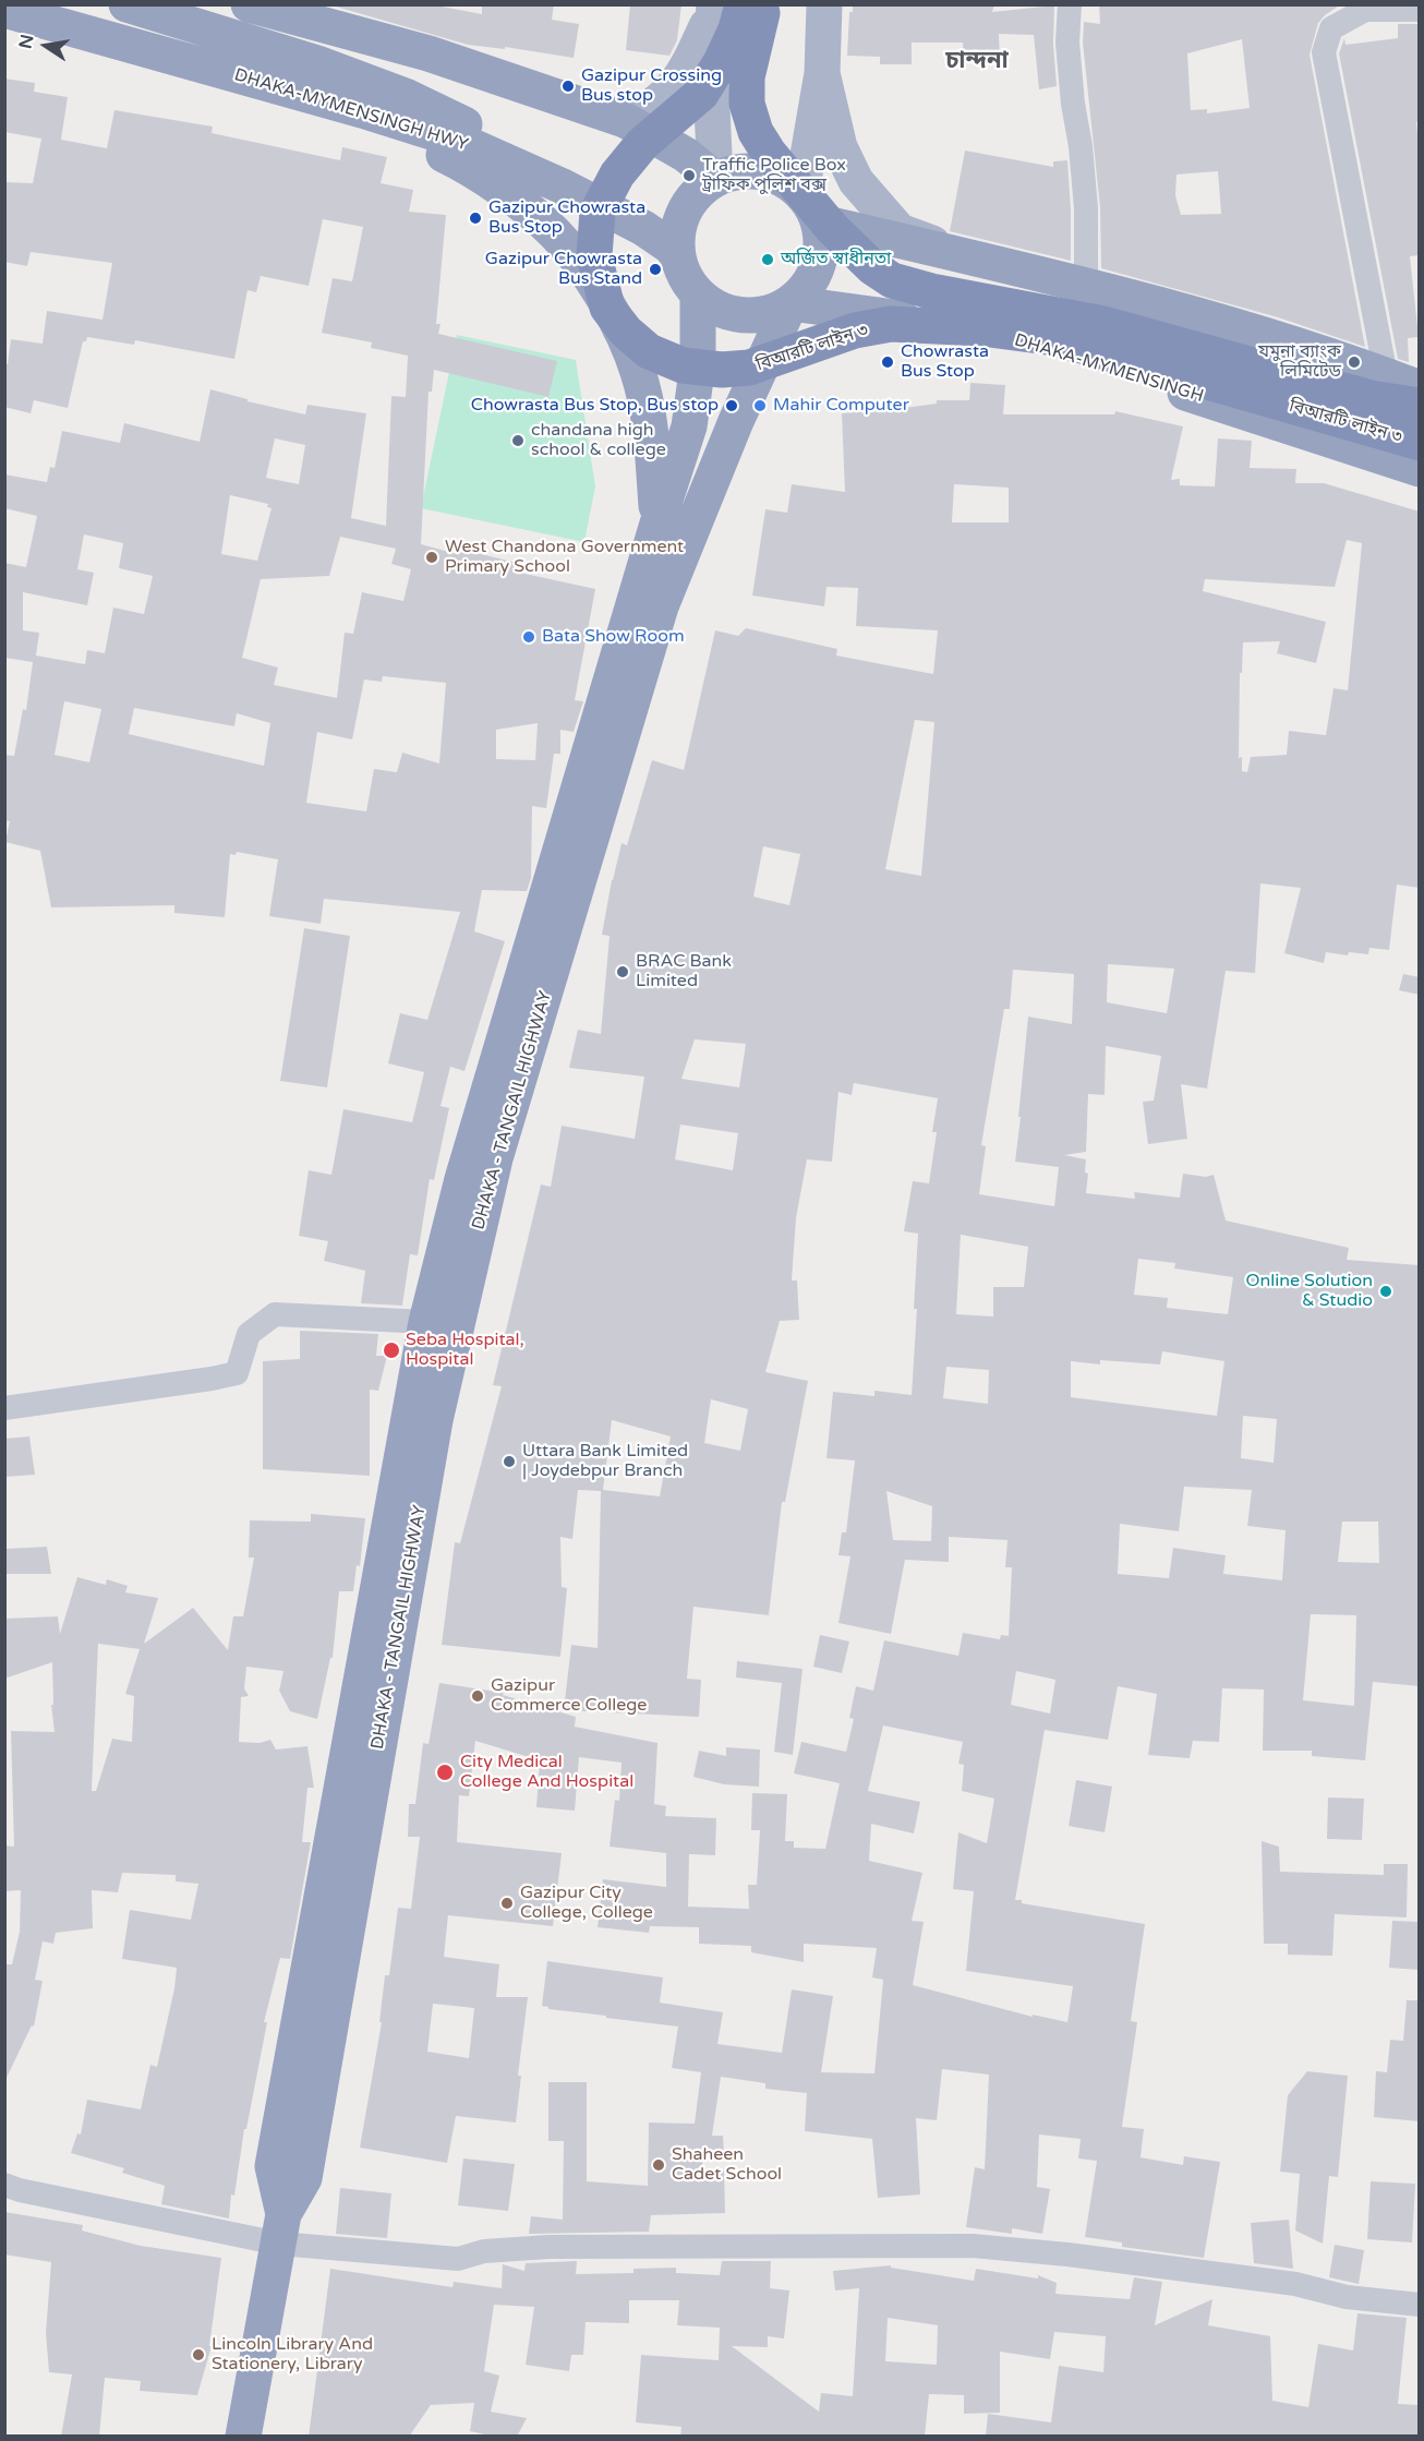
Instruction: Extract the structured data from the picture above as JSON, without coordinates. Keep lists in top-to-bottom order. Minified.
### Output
{"streets":{"highway":["DHAKA-MYMENSINGH HWY","বিআরটি লাইন ৩","DHAKA-MYMENSINGH","DHAKA - TANGAIL HIGHWAY"]},"crossings":[["DHAKA-MYMENSINGH HWY","DHAKA-MYMENSINGH"],["DHAKA-MYMENSINGH HWY","DHAKA - TANGAIL HIGHWAY"],["DHAKA-MYMENSINGH","DHAKA - TANGAIL HIGHWAY"]],"districts":["চান্দনা"],"places":["Gazipur Crossing Bus stop","Traffic Police Box ট্রাফিক পুলিশ বক্স","Gazipur Chowrasta Bus Stop","অর্জিত স্বাধীনতা","Gazipur Chowrasta Bus Stand","Chowrasta Bus Stop","যমুনা ব্যাংক লিমিটেড","Chowrasta Bus Stop, Bus stop","Mahir Computer","chandana high school & college","West Chandona Government Primary School","Bata Show Room","BRAC Bank Limited","Online Solution & Studio","Seba Hospital, Hospital","Uttara Bank Limited | Joydebpur Branch","Gazipur Commerce College","City Medical College And Hospital","Gazipur City College, College","Shaheen Cadet School","Lincoln Library And Stationery, Library"],"north":"left"}
